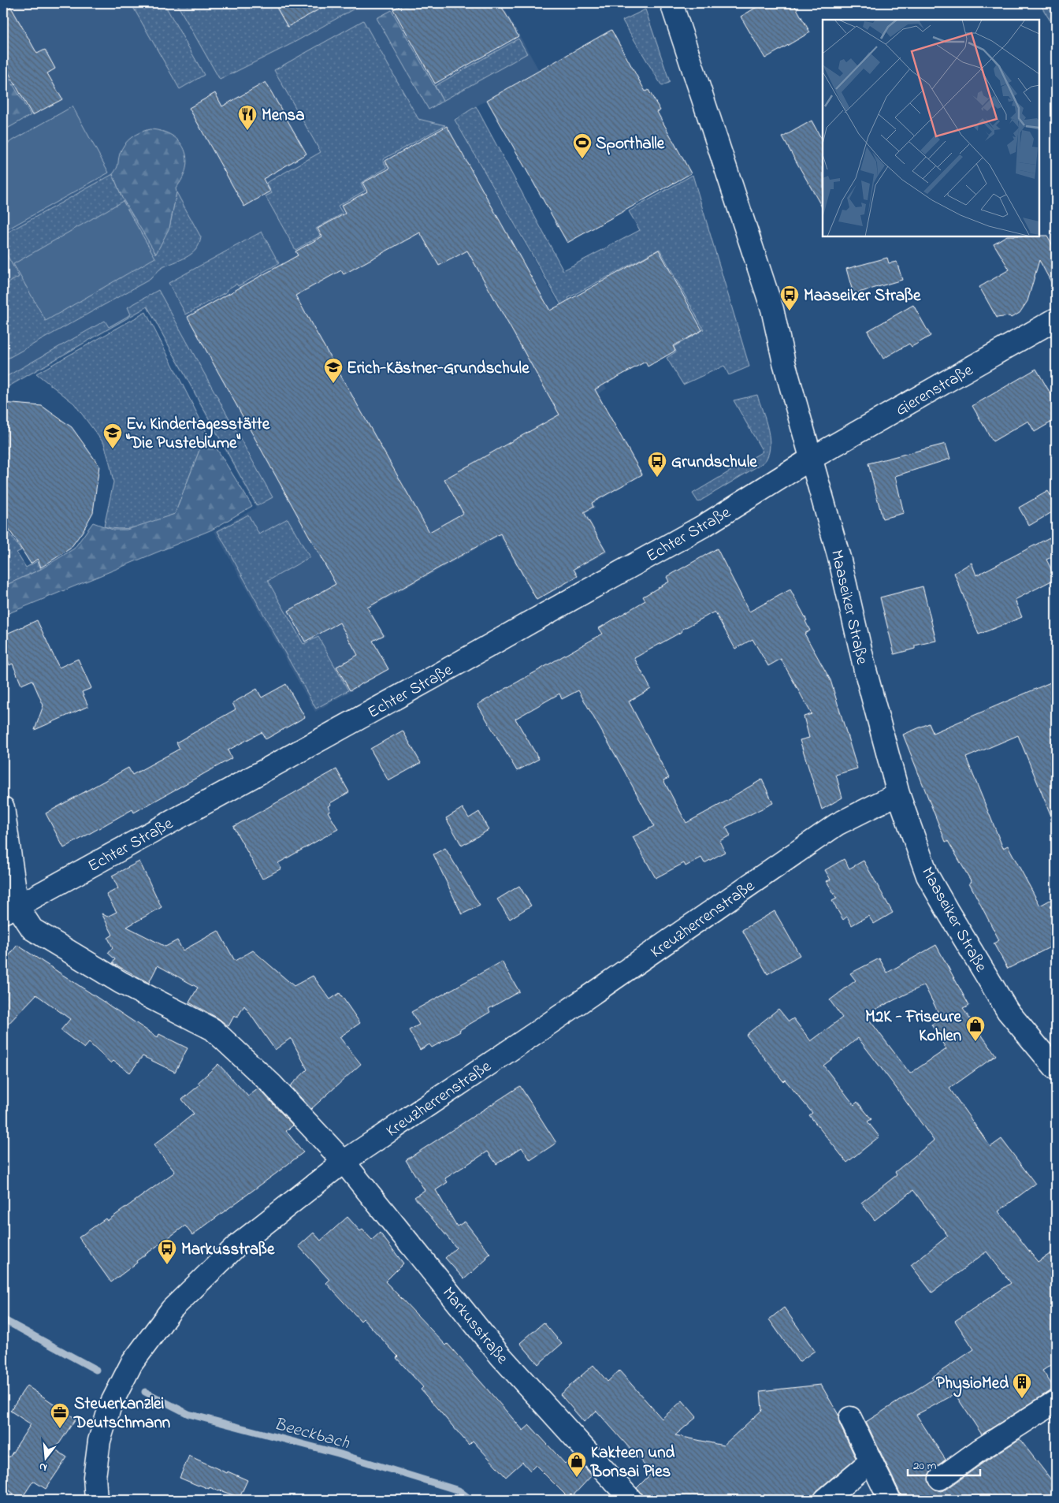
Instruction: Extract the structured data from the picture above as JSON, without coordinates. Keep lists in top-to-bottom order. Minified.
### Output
{"streets":{"street":["Gierenstraße","Echter Straße","Maaseiker Straße","Kreuzherrenstraße","Markusstraße"]},"crossings":[["Gierenstraße","Echter Straße"],["Gierenstraße","Maaseiker Straße"],["Echter Straße","Maaseiker Straße"],["Echter Straße","Markusstraße"],["Maaseiker Straße","Kreuzherrenstraße"],["Kreuzherrenstraße","Markusstraße"]],"water":["Beeckbach"],"places":{"restaurant":["Mensa"],"sports":["Sporthalle"],"bus stop":["Maaseiker Straße","Grundschule","Markusstraße"],"school or university":["Erich-Kästner-Grundschule","Ev. Kindertagesstätte \"Die Pusteblume\""],"shop":["M2K - Friseure Kohlen","Kakteen und Bonsai Pies"],"building":["PhysioMed"],"office":["Steuerkanzlei Deutschmann"]},"scale_bar":"20 m","north":"bottom"}
